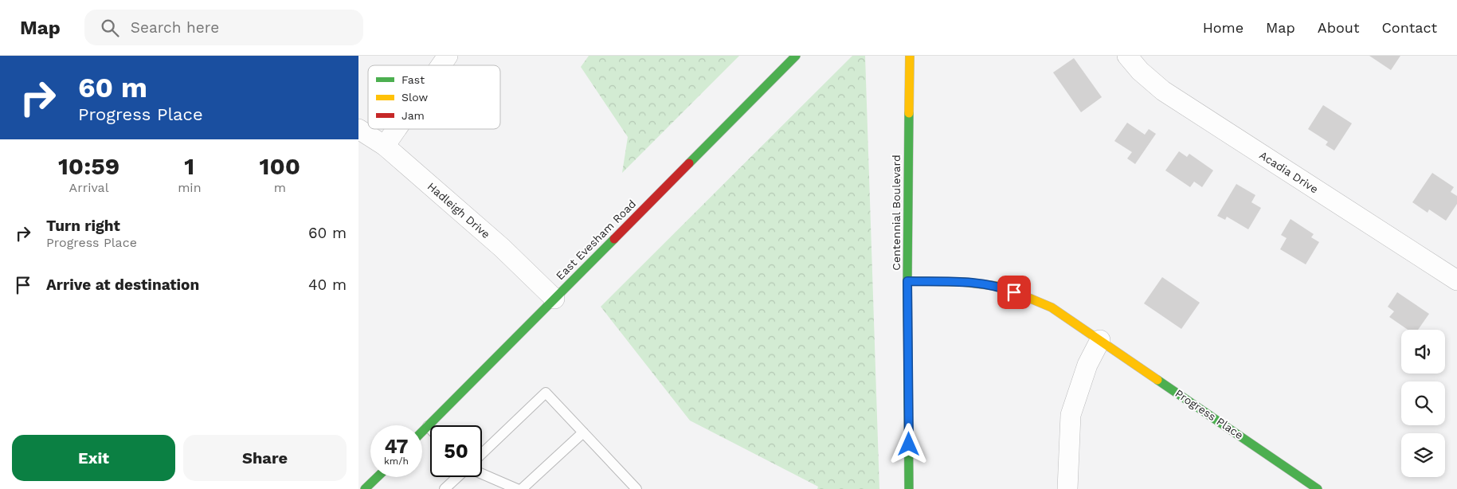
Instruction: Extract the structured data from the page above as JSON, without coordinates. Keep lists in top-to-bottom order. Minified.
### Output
{"streets":{"main road":["Centennial Boulevard","East Evesham Road","Progress Place"],"street":["Acadia Drive","Hadleigh Drive"]},"crossings":[["Hadleigh Drive","East Evesham Road"],["Centennial Boulevard","Progress Place"]],"legend":["Fast","Slow","Jam"],"page":{"header":"Map","search":"Search here","nav":["Home","Map","About","Contact"],"turn":["60 m","Progress Place"],"eta":["10:59","Arrival","1","min","100","m"],"list":[{"name":"Turn right","note":"Progress Place","value":"60 m"},{"name":"Arrive at destination","value":"40 m"}],"speed":"47 km/h","limit":"50","buttons":["Exit","Share"]}}
